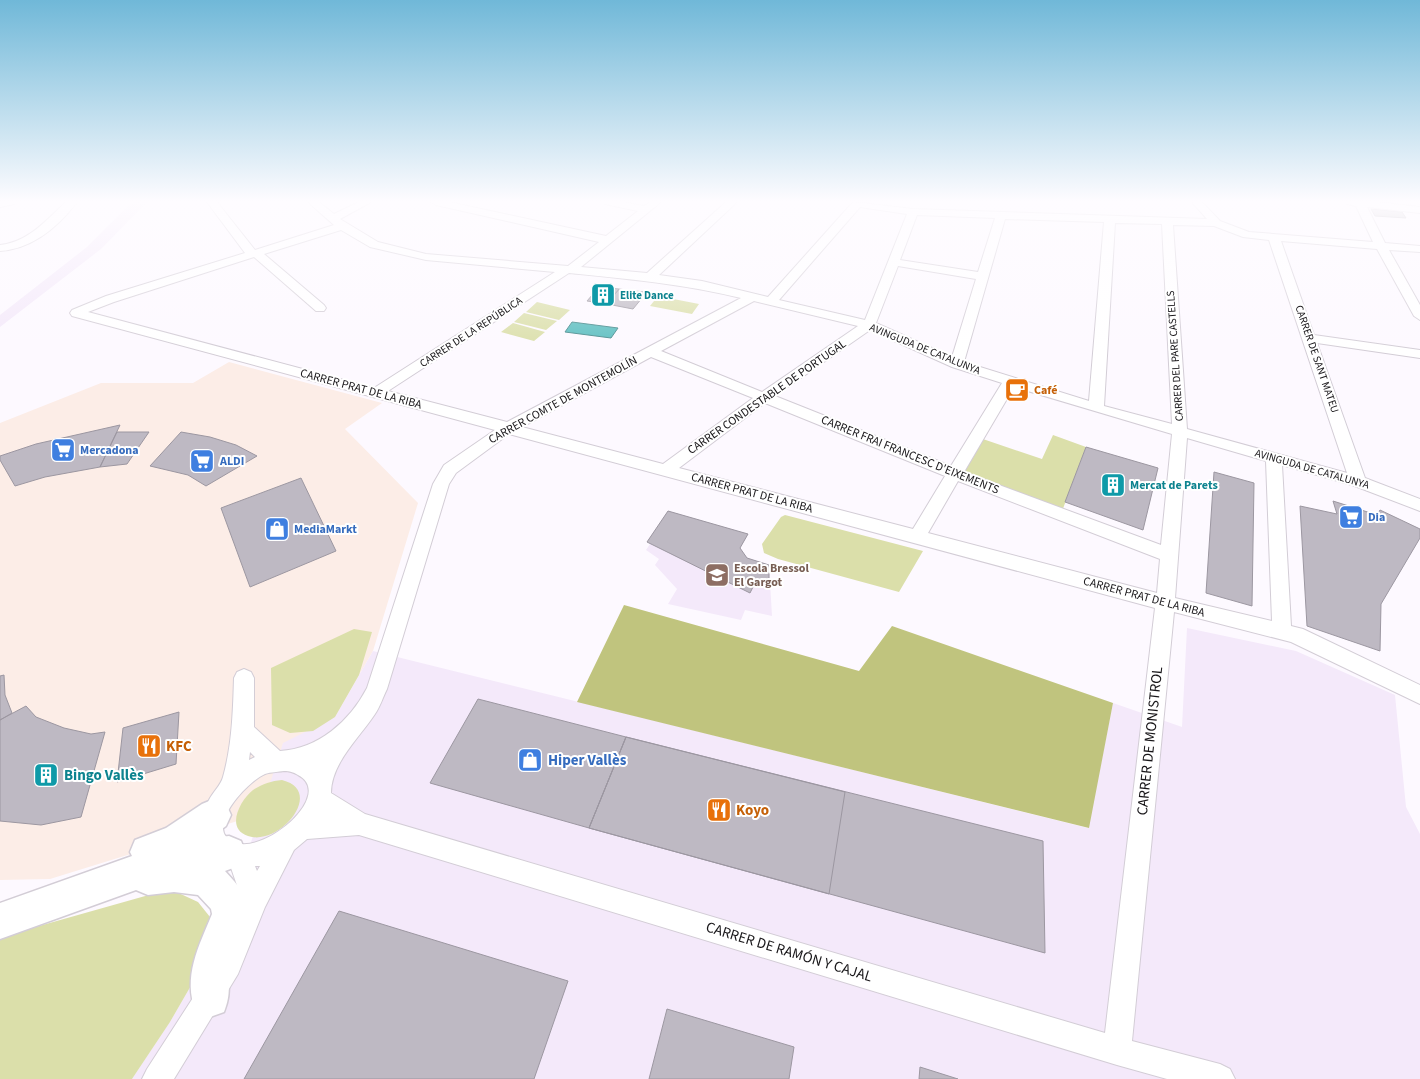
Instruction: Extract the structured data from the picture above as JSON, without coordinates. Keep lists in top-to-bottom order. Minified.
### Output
{"streets":{"street":["CARRER DE LA REPÚBLICA","AVINGUDA DE CATALUNYA","CARRER DEL PARE CASTELLS","CARRER DE SANT MATEU","CARRER PRAT DE LA RIBA","CARRER CONDESTABLE DE PORTUGAL","CARRER COMTE DE MONTEMOLÍN","CARRER FRAI FRANCESC D'EIXEMENTS","CARRER DE MONISTROL","CARRER DE RAMÓN Y CAJAL"]},"crossings":[["CARRER DE LA REPÚBLICA","AVINGUDA DE CATALUNYA"],["CARRER DE LA REPÚBLICA","CARRER PRAT DE LA RIBA"],["AVINGUDA DE CATALUNYA","CARRER DEL PARE CASTELLS"],["AVINGUDA DE CATALUNYA","CARRER DE SANT MATEU"],["AVINGUDA DE CATALUNYA","CARRER CONDESTABLE DE PORTUGAL"],["AVINGUDA DE CATALUNYA","CARRER COMTE DE MONTEMOLÍN"],["AVINGUDA DE CATALUNYA","CARRER DE MONISTROL"],["CARRER DEL PARE CASTELLS","CARRER DE MONISTROL"],["CARRER PRAT DE LA RIBA","CARRER CONDESTABLE DE PORTUGAL"],["CARRER PRAT DE LA RIBA","CARRER COMTE DE MONTEMOLÍN"],["CARRER PRAT DE LA RIBA","CARRER DE MONISTROL"],["CARRER CONDESTABLE DE PORTUGAL","CARRER FRAI FRANCESC D'EIXEMENTS"],["CARRER COMTE DE MONTEMOLÍN","CARRER FRAI FRANCESC D'EIXEMENTS"],["CARRER COMTE DE MONTEMOLÍN","CARRER DE RAMÓN Y CAJAL"],["CARRER FRAI FRANCESC D'EIXEMENTS","CARRER DE MONISTROL"],["CARRER DE MONISTROL","CARRER DE RAMÓN Y CAJAL"]],"places":{"building":["Elite Dance","Mercat de Parets","Bingo Vallès"],"cafe":["Café"],"supermarket":["Mercadona","ALDI","Dia"],"shop":["MediaMarkt","Hiper Vallès"],"school or university":["Escola Bressol El Gargot"],"restaurant":["KFC","Koyo"]}}
